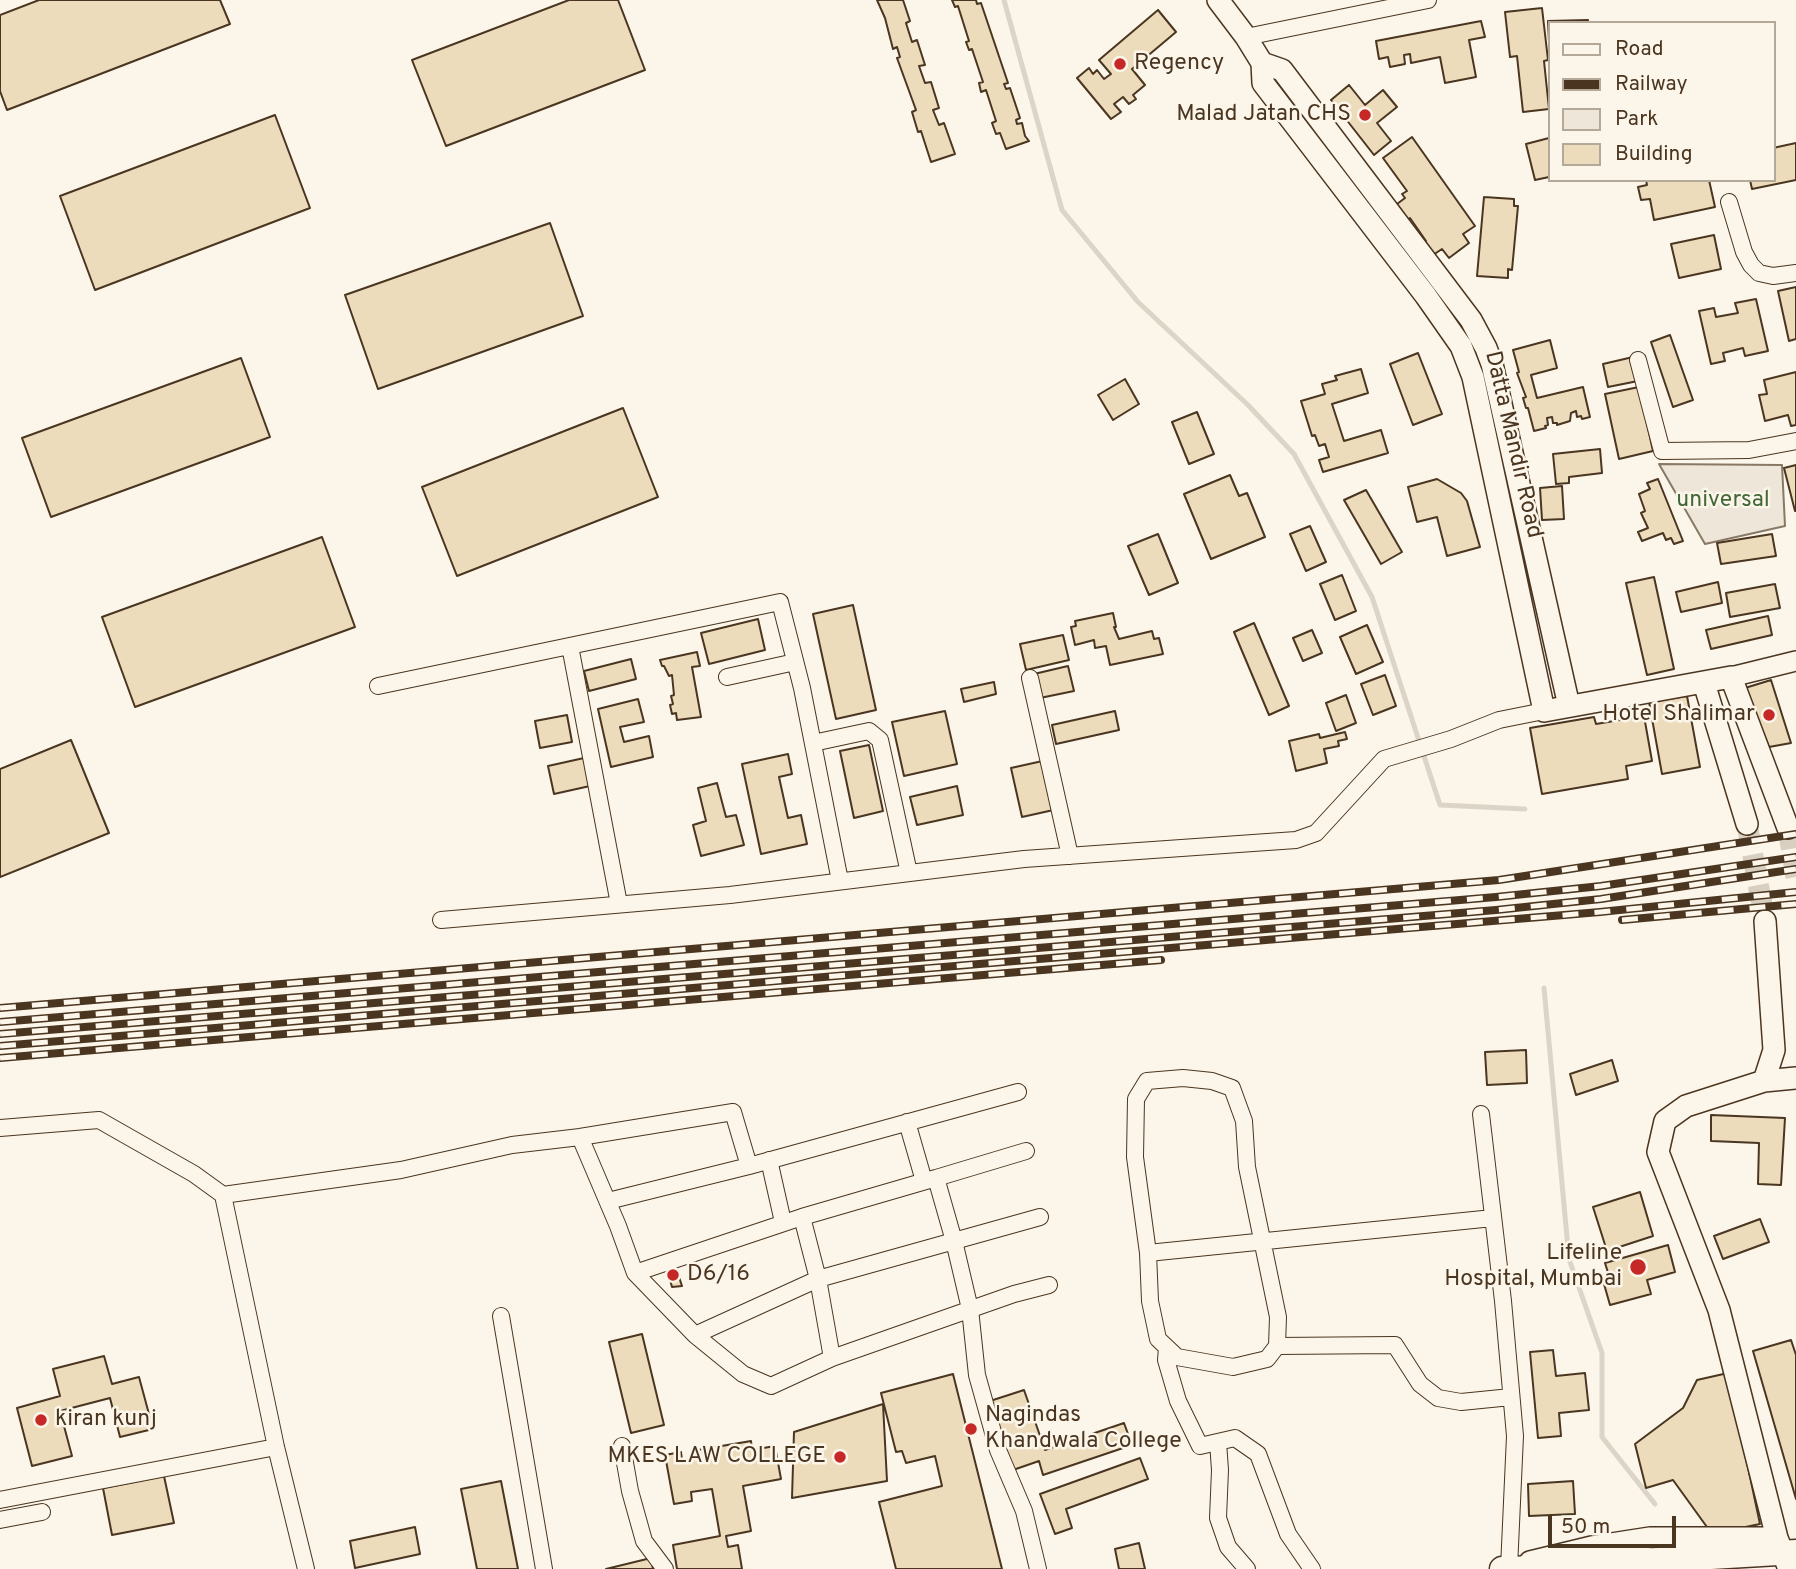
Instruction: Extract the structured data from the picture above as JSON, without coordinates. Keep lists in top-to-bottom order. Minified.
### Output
{"streets":{"main road":["Datta Mandir Road"]},"parks":["universal"],"places":["Regency","Malad Jatan CHS","Hotel Shalimar","Lifeline Hospital, Mumbai","D6/16","kiran kunj","Nagindas Khandwala College","MKES LAW COLLEGE"],"legend":["Road","Railway","Park","Building"],"scale_bar":"50 m"}
